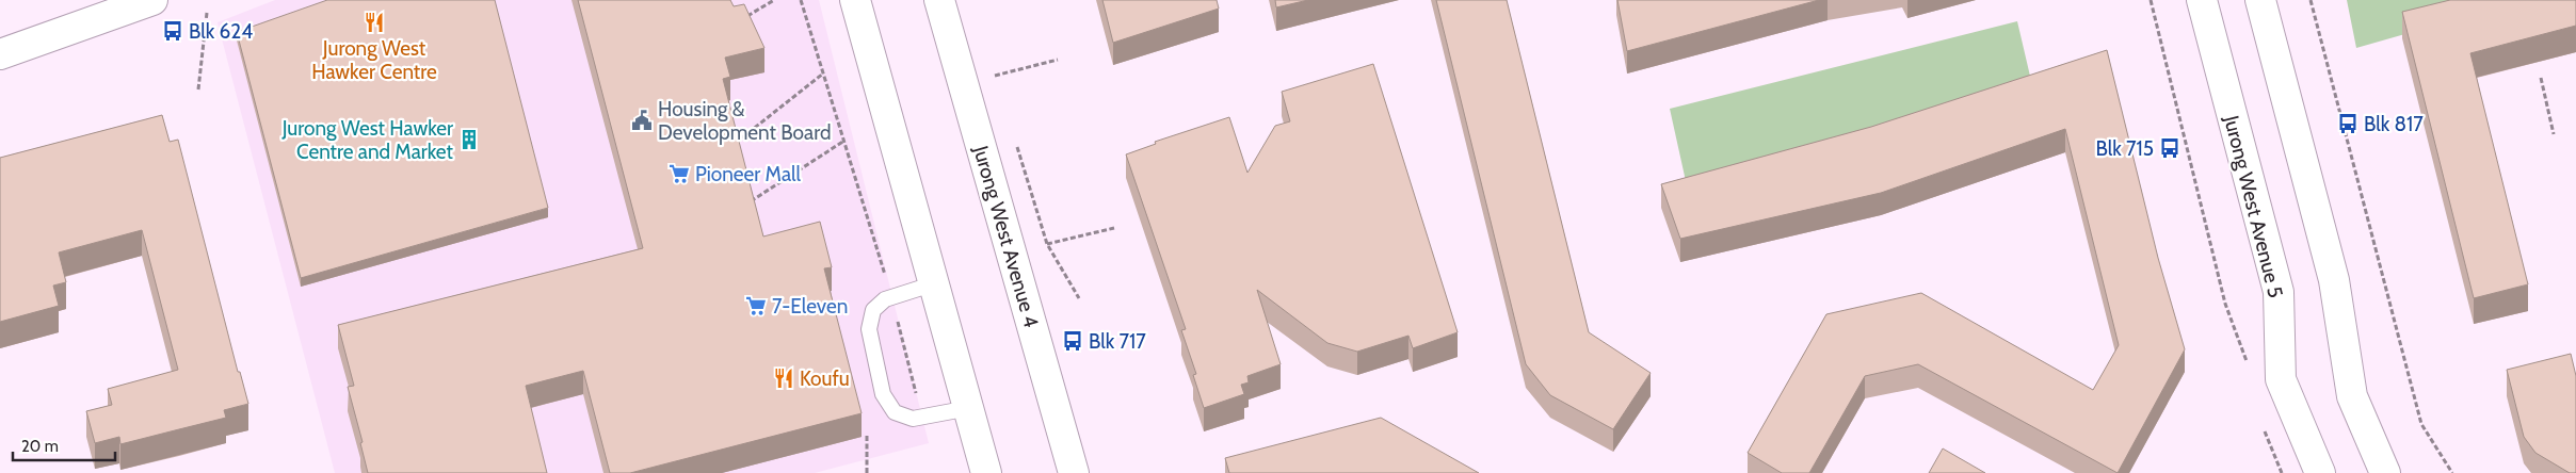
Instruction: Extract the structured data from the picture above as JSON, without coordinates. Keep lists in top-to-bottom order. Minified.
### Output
{"streets":{"street":["Jurong West Avenue 5","Jurong West Avenue 4"]},"places":{"restaurant":["Jurong West Hawker Centre","Koufu"],"bus stop":["Blk 624","Blk 817","Blk 715","Blk 717"],"public building":["Housing & Development Board"],"building":["Jurong West Hawker Centre and Market"],"supermarket":["Pioneer Mall","7-Eleven"]},"scale_bar":"20 m"}
